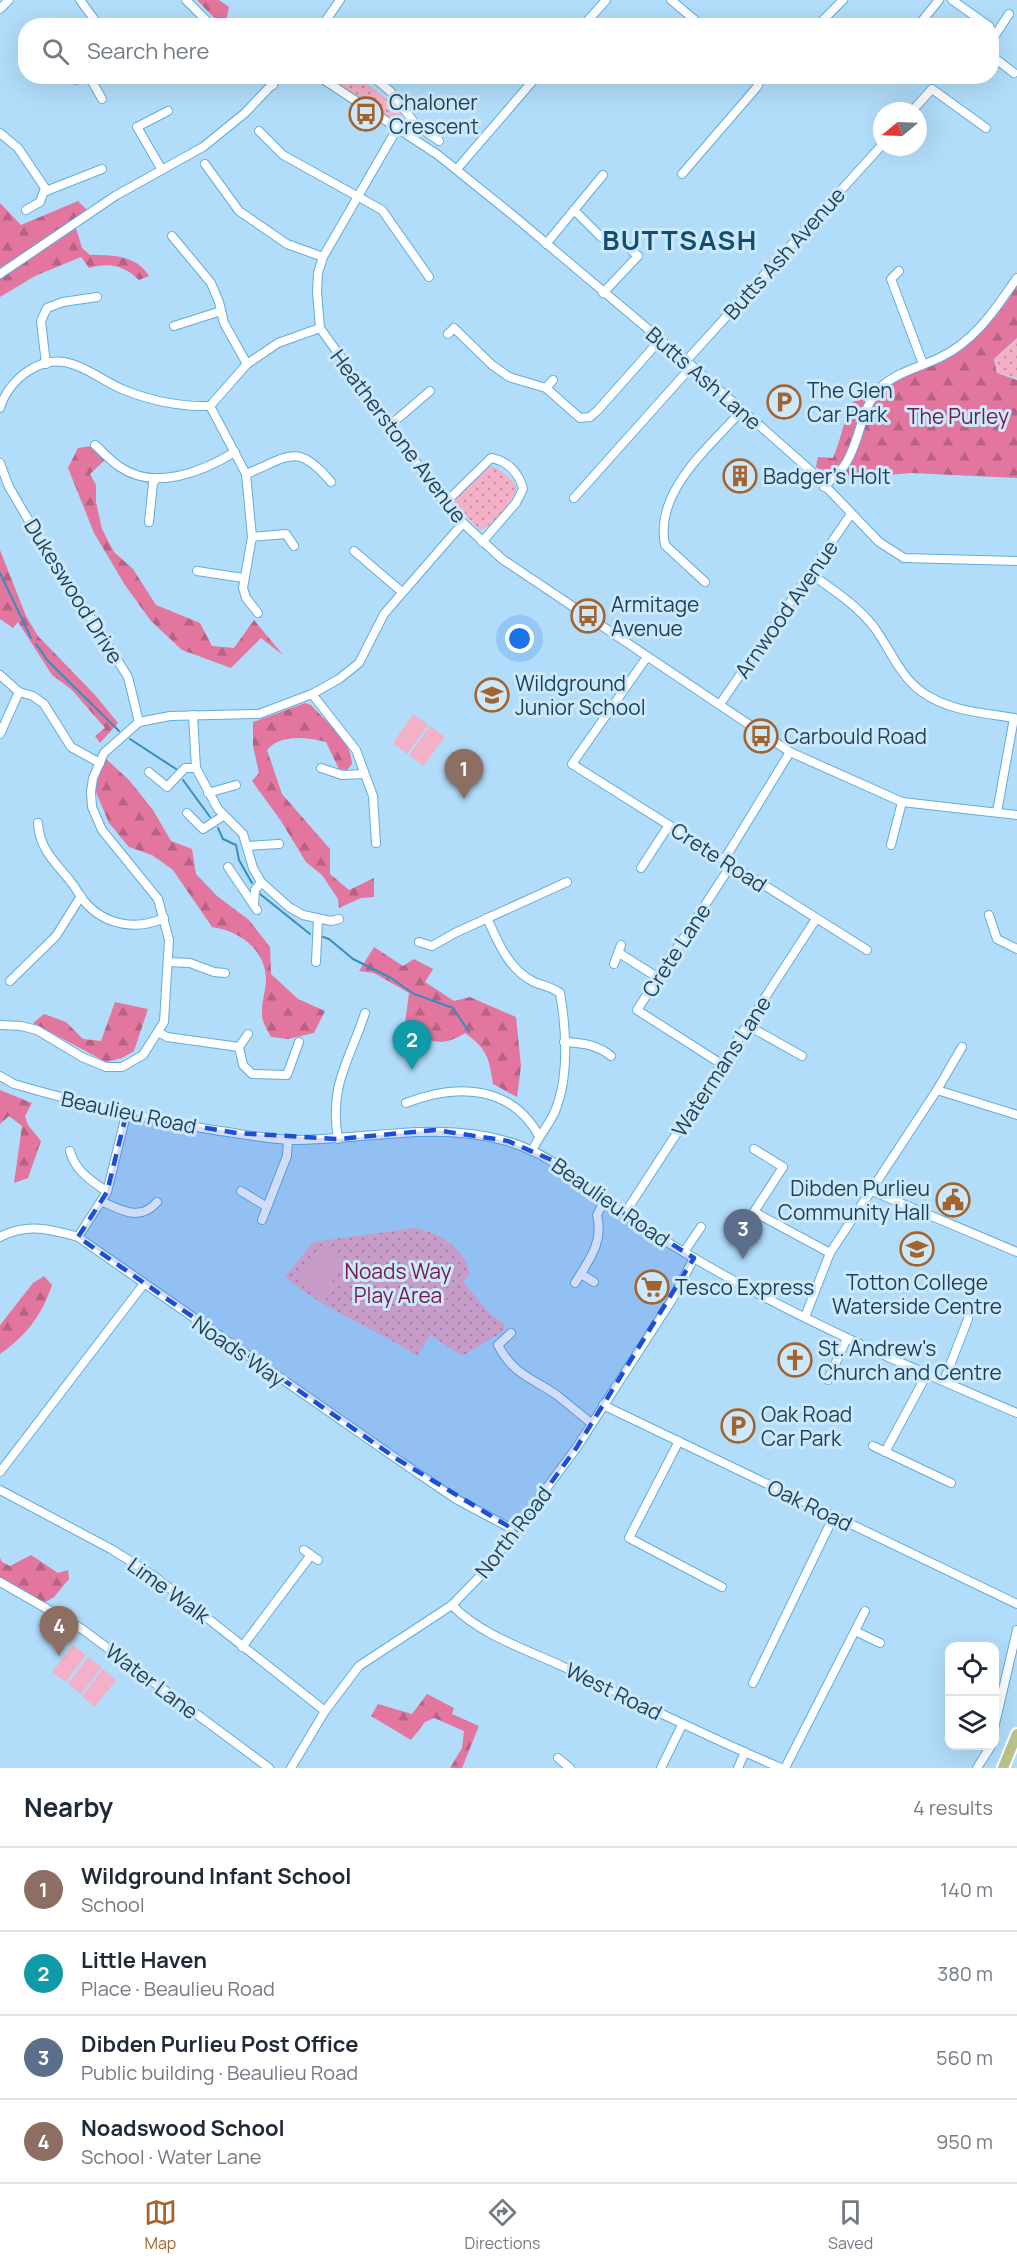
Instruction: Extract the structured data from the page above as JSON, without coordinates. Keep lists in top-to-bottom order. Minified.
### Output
{"streets":{"street":["Butts Ash Avenue","Butts Ash Lane","Heatherstone Avenue","Dukeswood Drive","Arnwood Avenue","Crete Road","Crete Lane","Watermans Lane","Beaulieu Road","Noads Way","Oak Road","North Road","Lime Walk","Water Lane","West Road"]},"crossings":[["Butts Ash Avenue","Butts Ash Lane"],["Butts Ash Lane","Arnwood Avenue"],["Heatherstone Avenue","Arnwood Avenue"],["Heatherstone Avenue","Crete Road"],["Heatherstone Avenue","Crete Lane"],["Crete Road","Crete Lane"],["Crete Road","Watermans Lane"],["Crete Lane","Watermans Lane"],["Watermans Lane","Beaulieu Road"],["Beaulieu Road","North Road"],["Noads Way","North Road"],["Oak Road","North Road"],["North Road","Lime Walk"],["North Road","West Road"]],"districts":["BUTTSASH"],"parks":["The Purley","Noads Way Play Area"],"places":{"bus stop":["Chaloner Crescent","Armitage Avenue","Carbould Road"],"parking":["The Glen Car Park","Oak Road Car Park"],"building":["Badger's Holt"],"school or university":["Wildground Junior School","Totton College Waterside Centre"],"public building":["Dibden Purlieu Community Hall"],"supermarket":["Tesco Express"],"church":["St. Andrew's Church and Centre"]},"north":"left","page":{"search":"Search here","pins":["1","2","3","4"],"heading":["Nearby","4 results"],"list":[{"mark":"1","name":"Wildground Infant School","note":"School","value":"140 m"},{"mark":"2","name":"Little Haven","note":"Place · Beaulieu Road","value":"380 m"},{"mark":"3","name":"Dibden Purlieu Post Office","note":"Public building · Beaulieu Road","value":"560 m"},{"mark":"4","name":"Noadswood School","note":"School · Water Lane","value":"950 m"}],"nav":["Map","Directions","Saved"]}}
